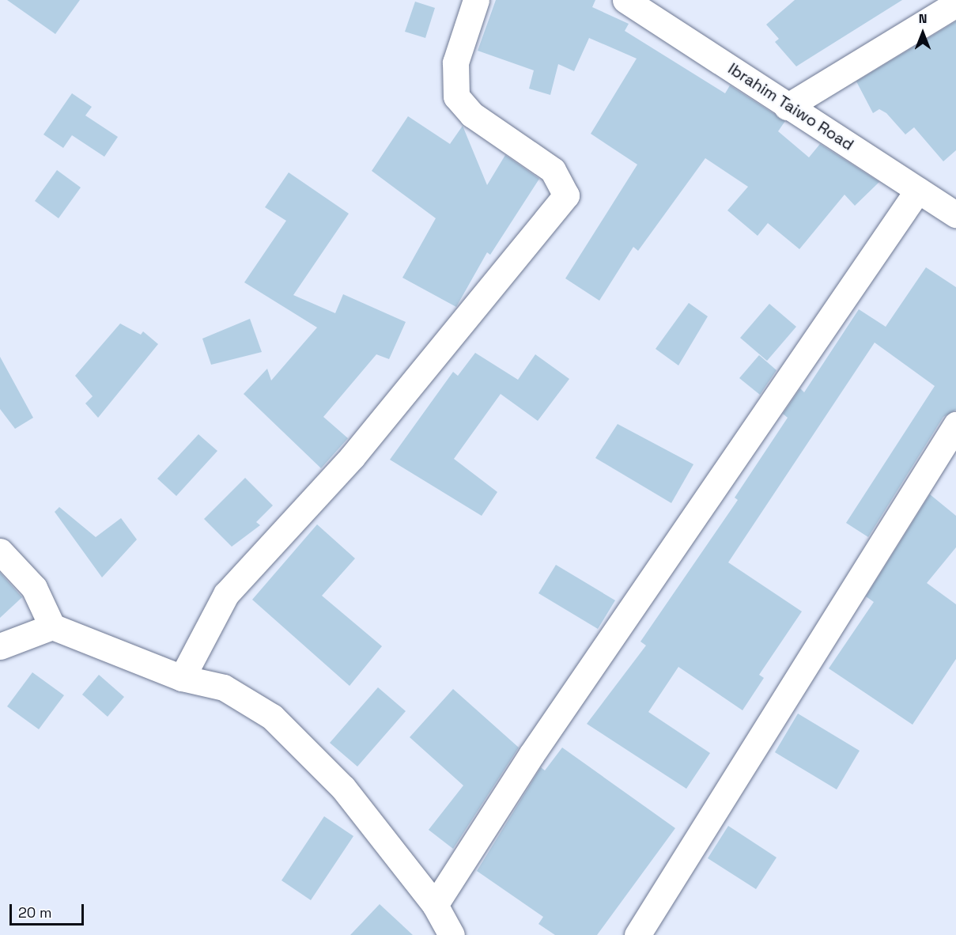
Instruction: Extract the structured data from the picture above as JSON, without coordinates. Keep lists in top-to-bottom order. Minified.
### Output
{"streets":{"street":["Ibrahim Taiwo Road"]},"scale_bar":"20 m","north":"top"}
